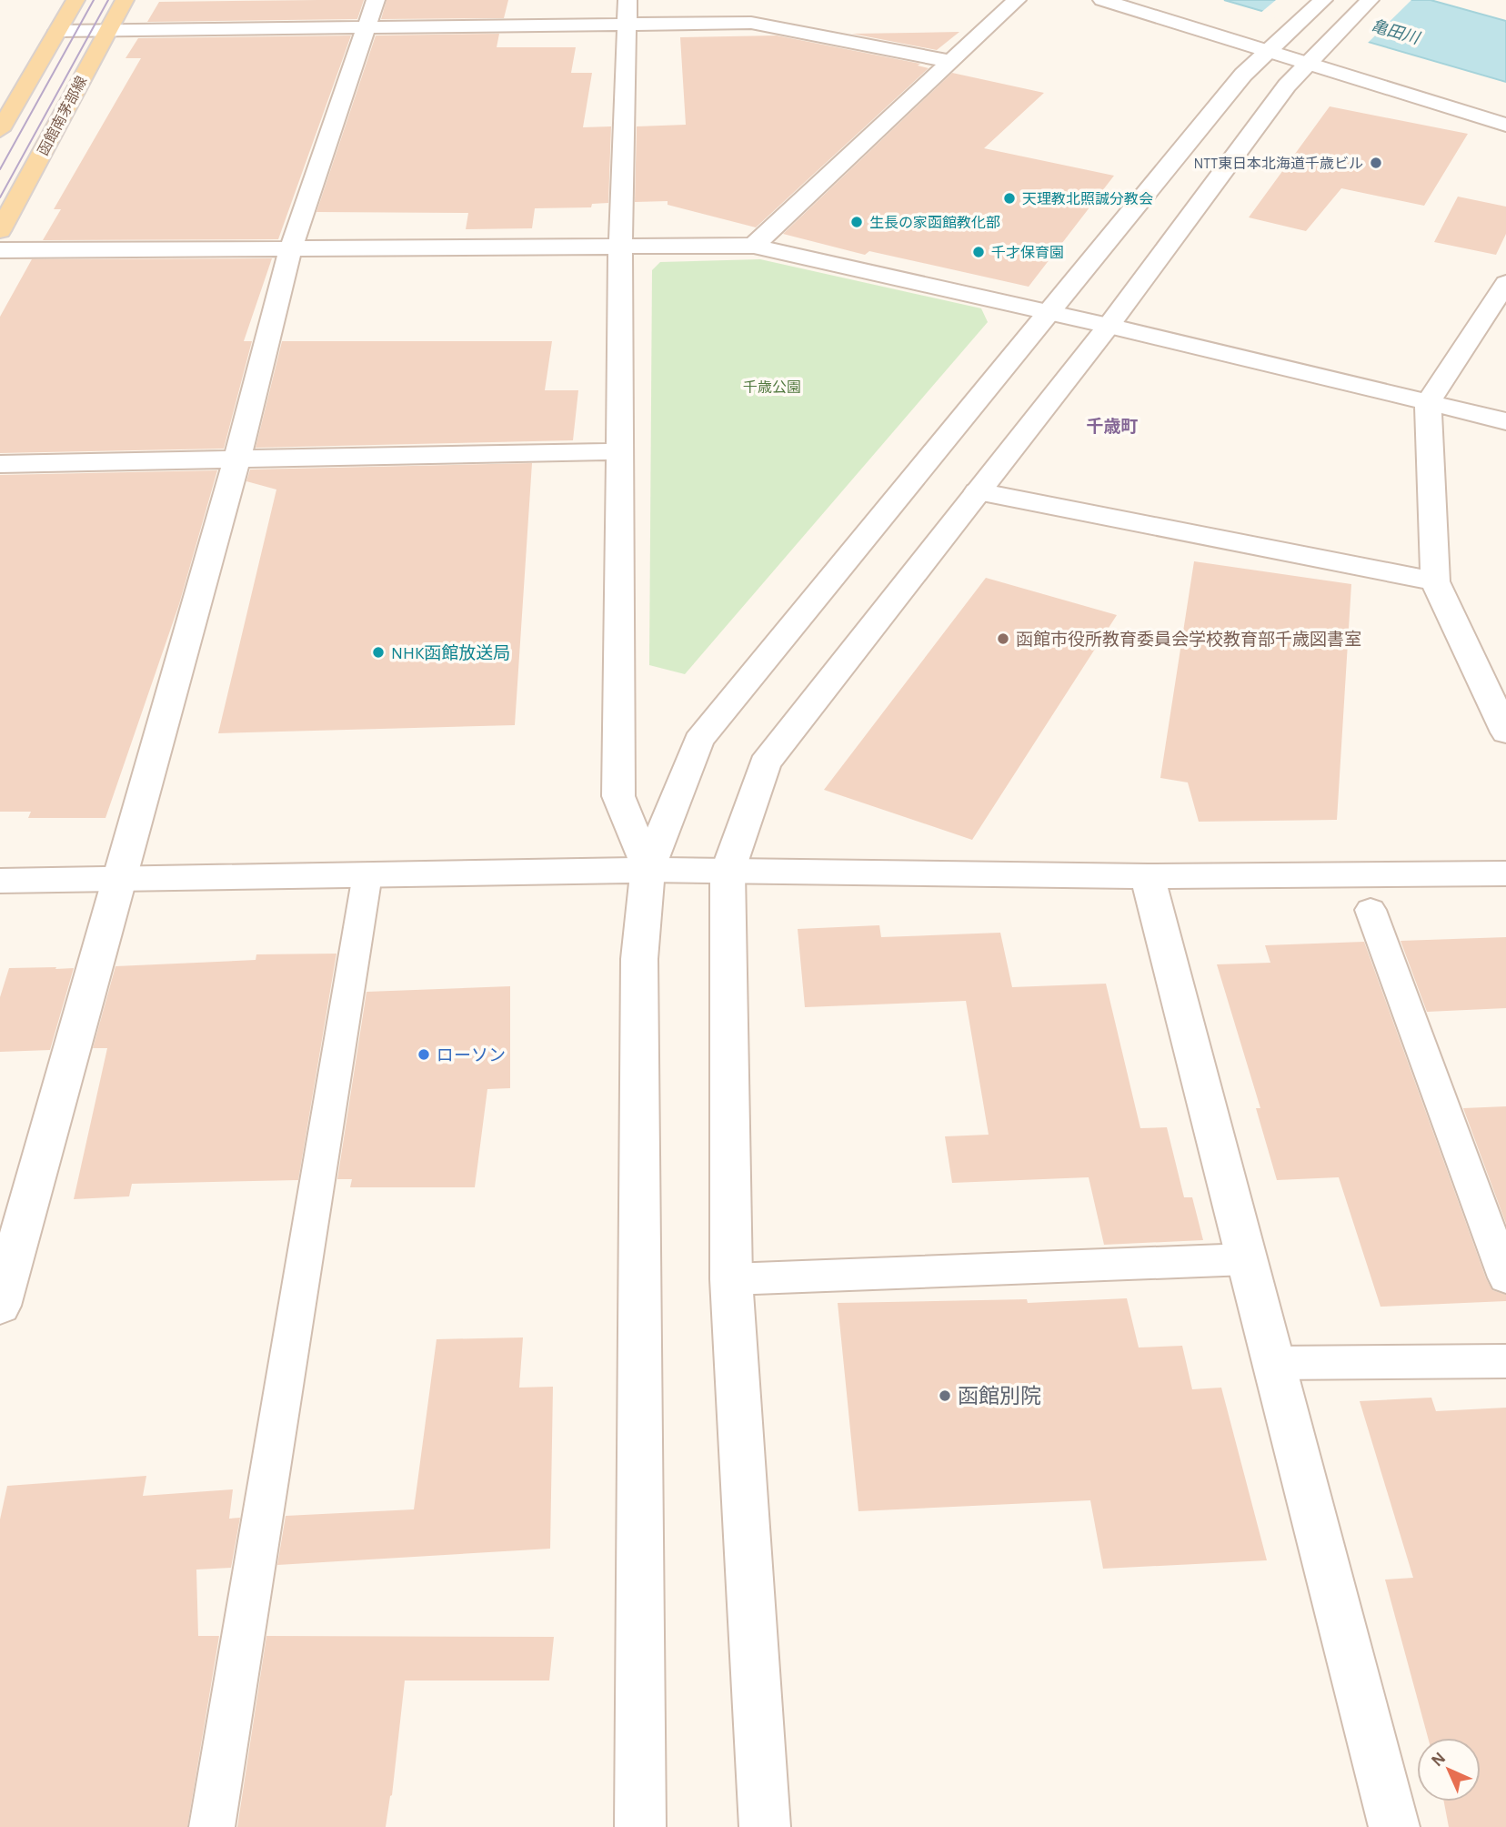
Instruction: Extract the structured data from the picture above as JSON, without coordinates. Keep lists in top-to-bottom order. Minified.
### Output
{"streets":{"main road":["函館南茅部線"]},"districts":["千歳町"],"water":["亀田川"],"parks":["千歳公園"],"places":["NTT東日本北海道千歳ビル","天理教北照誠分教会","生長の家函館教化部","千才保育園","函館市役所教育委員会学校教育部千歳図書室","NHK函館放送局","ローソン","函館別院"],"north":"top left"}
